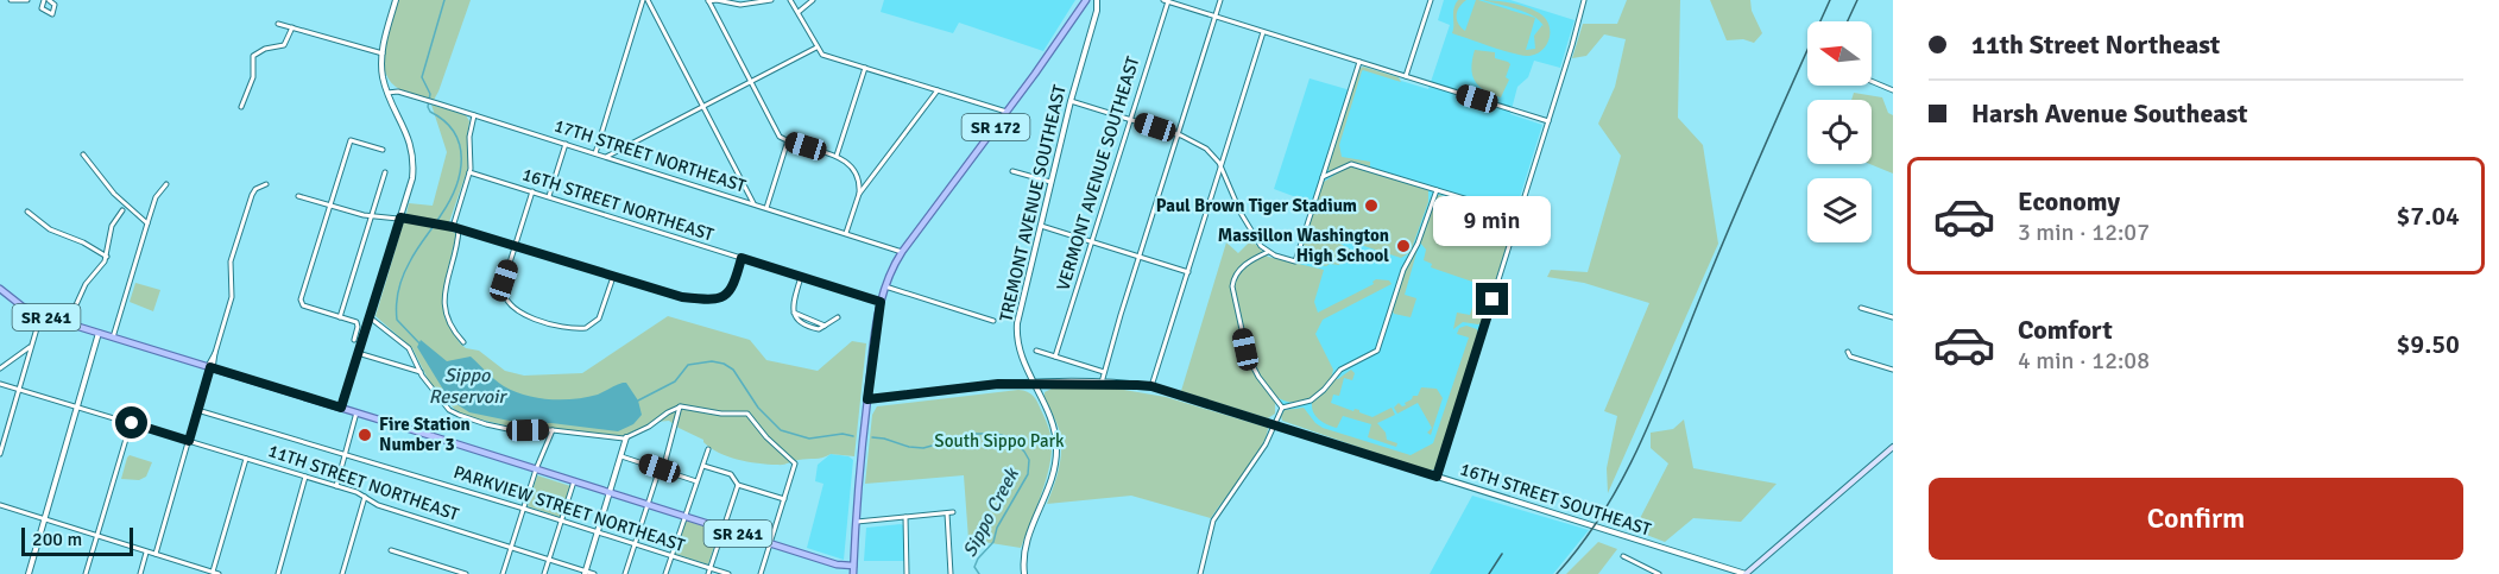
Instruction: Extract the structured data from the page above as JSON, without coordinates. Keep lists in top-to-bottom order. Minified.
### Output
{"streets":{"main road":["SR 172","SR 241"],"street":["17TH STREET NORTHEAST","VERMONT AVENUE SOUTHEAST","TREMONT AVENUE SOUTHEAST","16TH STREET NORTHEAST","11TH STREET NORTHEAST","16TH STREET SOUTHEAST","PARKVIEW STREET NORTHEAST"]},"crossings":[["SR 172","17TH STREET NORTHEAST"],["SR 172","16TH STREET NORTHEAST"],["SR 172","SR 241"],["SR 172","16TH STREET SOUTHEAST"],["TREMONT AVENUE SOUTHEAST","16TH STREET SOUTHEAST"]],"water":["Sippo Reservoir","Sippo Creek"],"parks":["South Sippo Park"],"places":["Paul Brown Tiger Stadium","Massillon Washington High School","Fire Station Number 3"],"scale_bar":"200 m","north":"left","page":{"banner":["11th Street Northeast","Harsh Avenue Southeast"],"list":[{"name":"Economy","note":"3 min · 12:07","value":"$7.04"},{"name":"Comfort","note":"4 min · 12:08","value":"$9.50"}],"bubble":"9 min","buttons":"Confirm","scale":"200 m"}}
